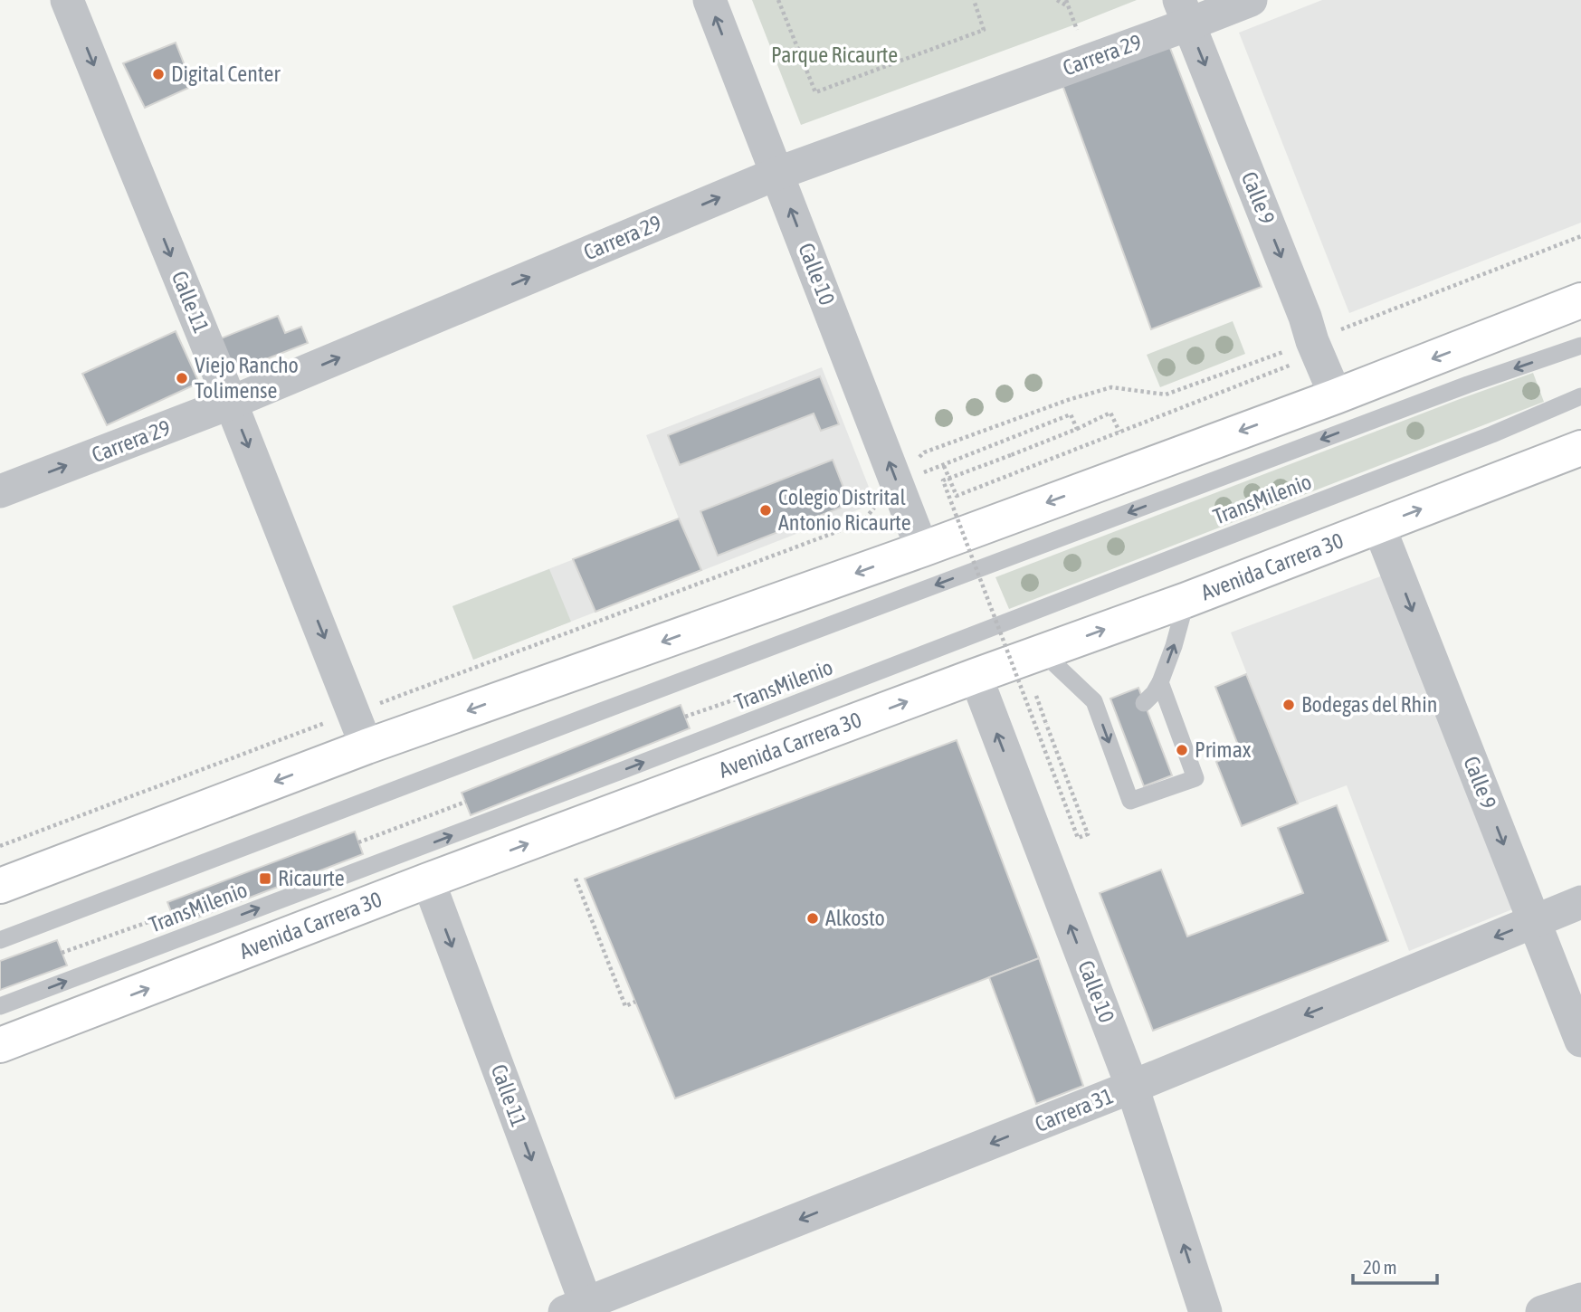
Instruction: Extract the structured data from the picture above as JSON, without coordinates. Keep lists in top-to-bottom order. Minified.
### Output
{"streets":{"highway":["Avenida Carrera 30"],"street":["Carrera 29","Calle 9","Calle 10","Calle 11","Carrera 31"],"lane":["TransMilenio"]},"crossings":[["Carrera 29","Calle 9"],["Carrera 29","Calle 10"],["Carrera 29","Calle 11"],["Calle 9","Avenida Carrera 30"],["Calle 9","Carrera 31"],["Calle 10","Avenida Carrera 30"],["Calle 10","Carrera 31"],["Calle 11","Avenida Carrera 30"],["Calle 11","Carrera 31"]],"one_way":["Carrera 29","Calle 9","Calle 10","Calle 11","Carrera 31"],"parks":["Parque Ricaurte"],"places":{"other":["Digital Center","Viejo Rancho Tolimense","Colegio Distrital Antonio Ricaurte","Bodegas del Rhin","Primax","Alkosto"],"transit":["Ricaurte"]},"scale_bar":"20 m"}
